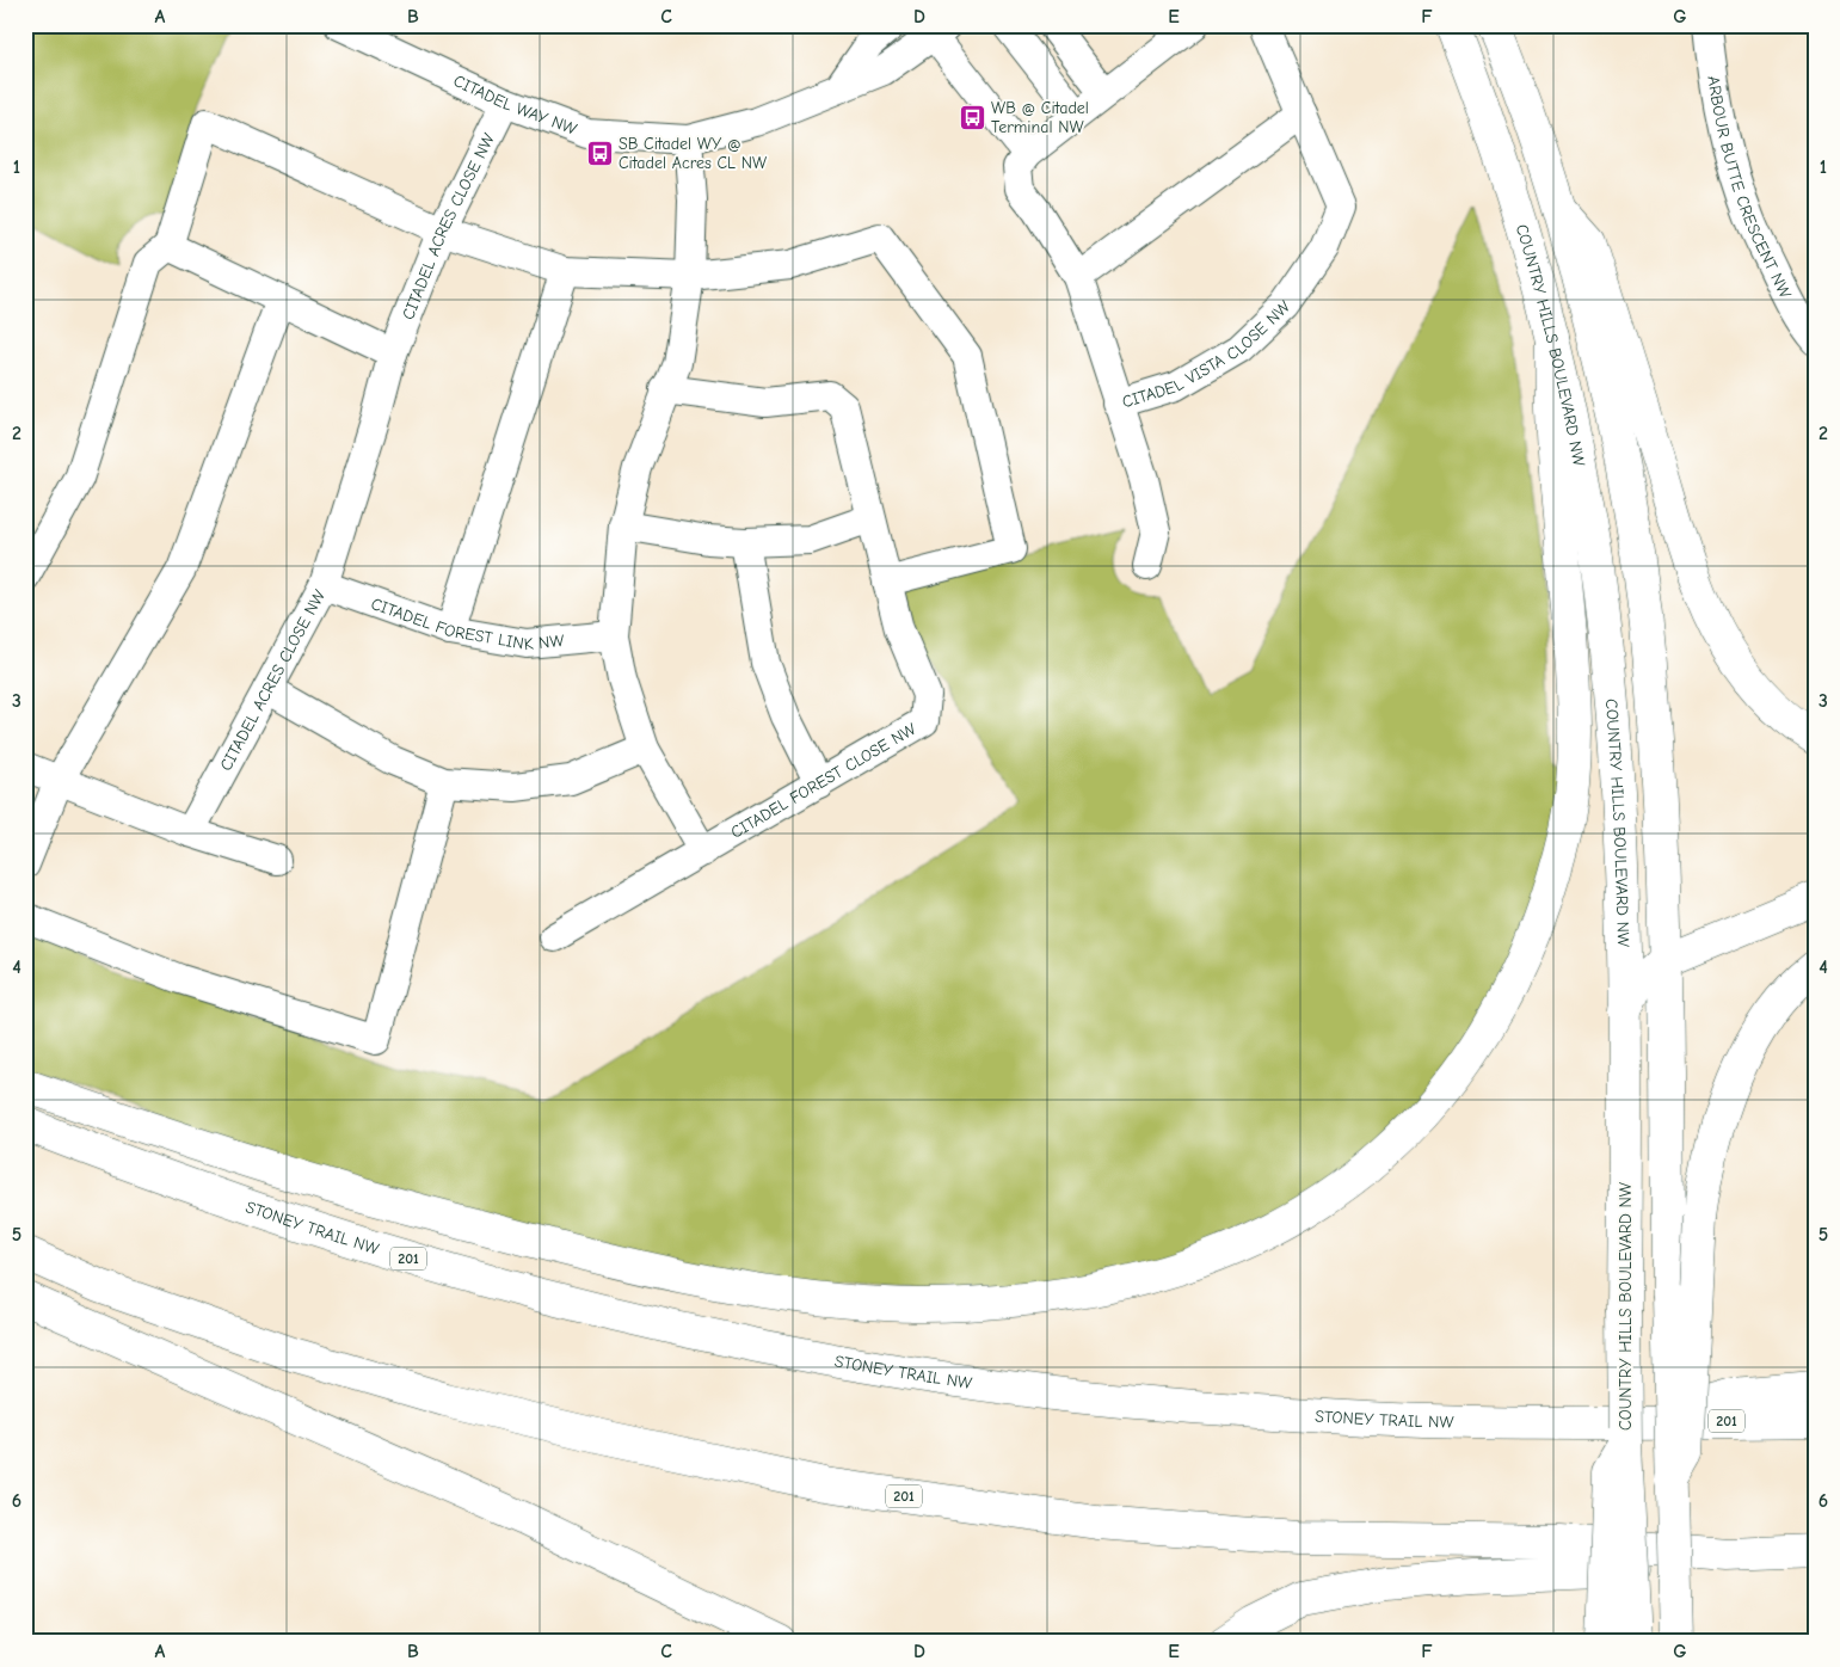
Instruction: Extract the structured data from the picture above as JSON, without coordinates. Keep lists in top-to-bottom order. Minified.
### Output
{"streets":{"main road":["COUNTRY HILLS BOULEVARD NW","STONEY TRAIL NW","201"],"street":["CITADEL WAY NW","ARBOUR BUTTE CRESCENT NW","CITADEL ACRES CLOSE NW","CITADEL VISTA CLOSE NW","CITADEL FOREST LINK NW","CITADEL FOREST CLOSE NW"]},"crossings":[["CITADEL WAY NW","CITADEL ACRES CLOSE NW"],["CITADEL ACRES CLOSE NW","CITADEL FOREST LINK NW"],["COUNTRY HILLS BOULEVARD NW","STONEY TRAIL NW"]],"places":{"bus stop":["WB @ Citadel Terminal NW","SB Citadel WY @ Citadel Acres CL NW"]},"grid":{"columns":["A","B","C","D","E","F","G"],"rows":["1","2","3","4","5","6"]}}
